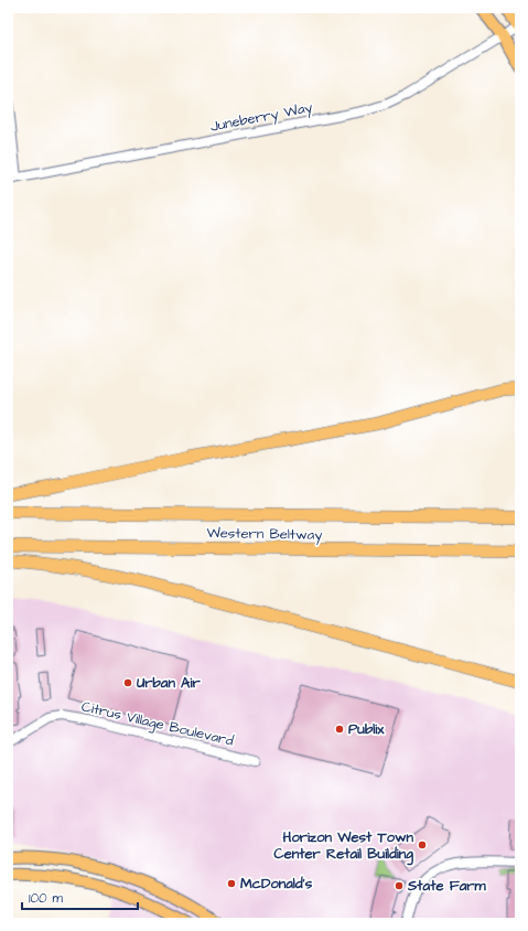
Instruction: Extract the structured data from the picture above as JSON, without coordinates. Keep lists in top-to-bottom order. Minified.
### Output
{"streets":{"highway":["Western Beltway"],"street":["Juneberry Way","Citrus Village Boulevard"]},"places":["Urban Air","Publix","Horizon West Town Center Retail Building","McDonald's","State Farm"],"scale_bar":"100 m"}
